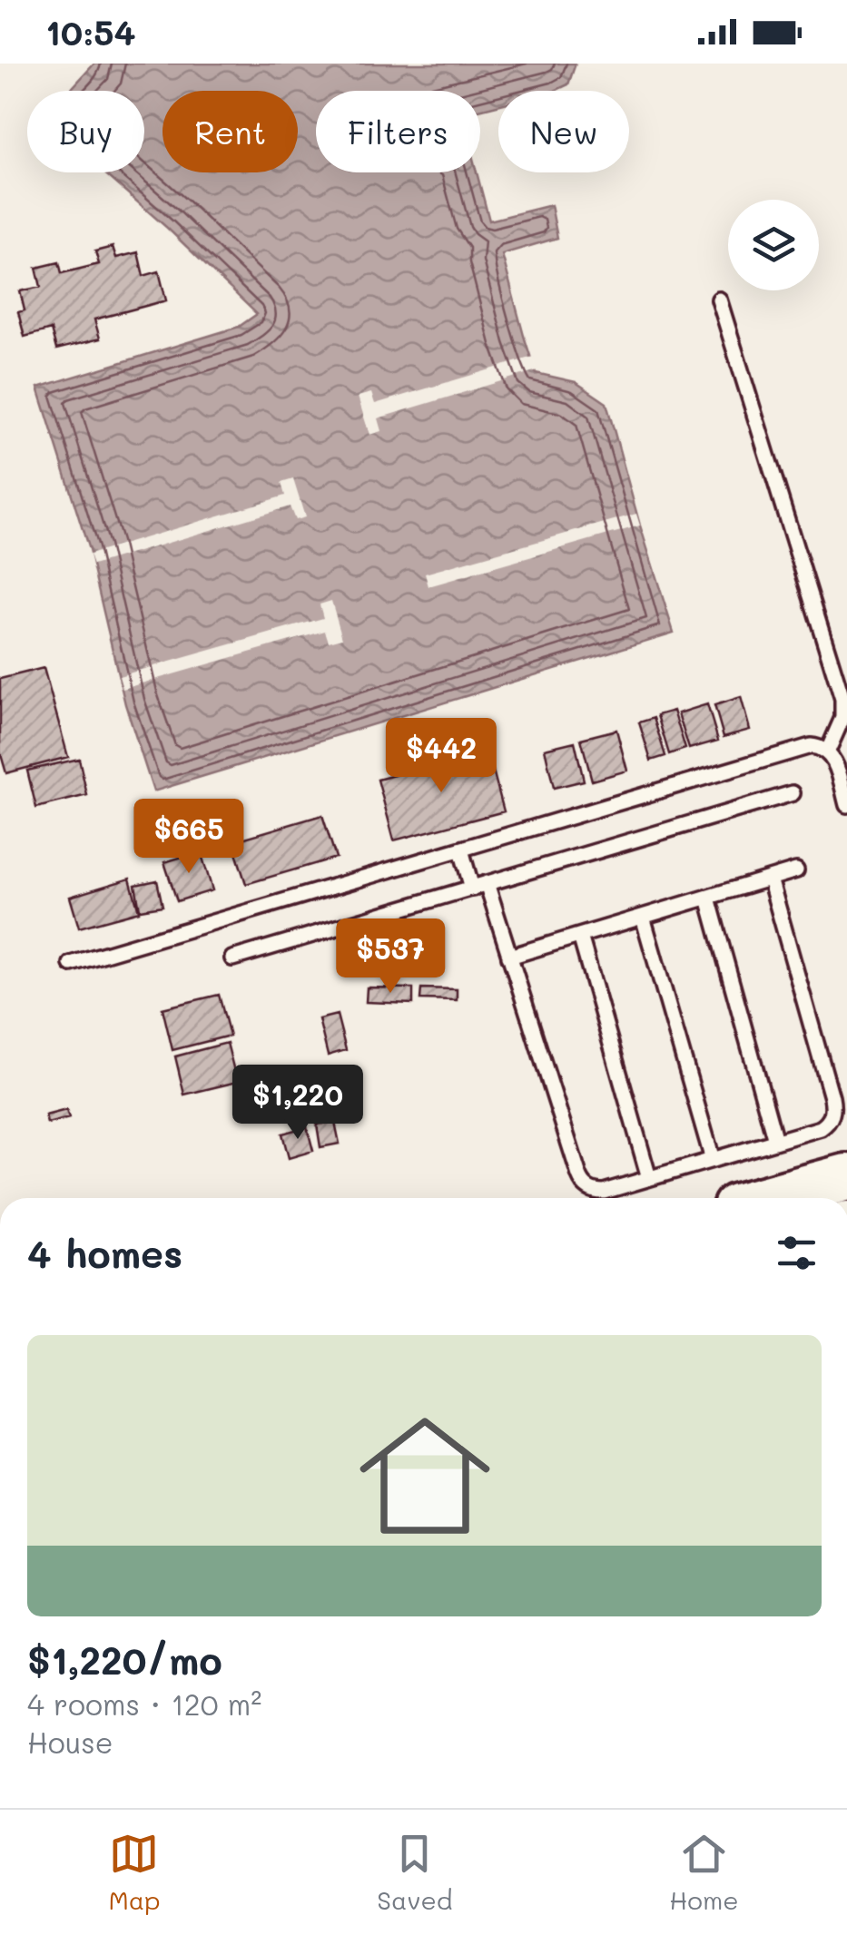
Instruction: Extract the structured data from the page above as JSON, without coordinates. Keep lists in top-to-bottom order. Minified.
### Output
{"page":{"status":"10:54","chip":["Buy","Rent","Filters","New"],"price":["$442","$665","$537","$1,220"],"heading":"4 homes","list":[{"name":"$1,220/mo","note":"4 rooms · 120 m² · House"}],"tabs":["Map","Saved","Home"]}}
